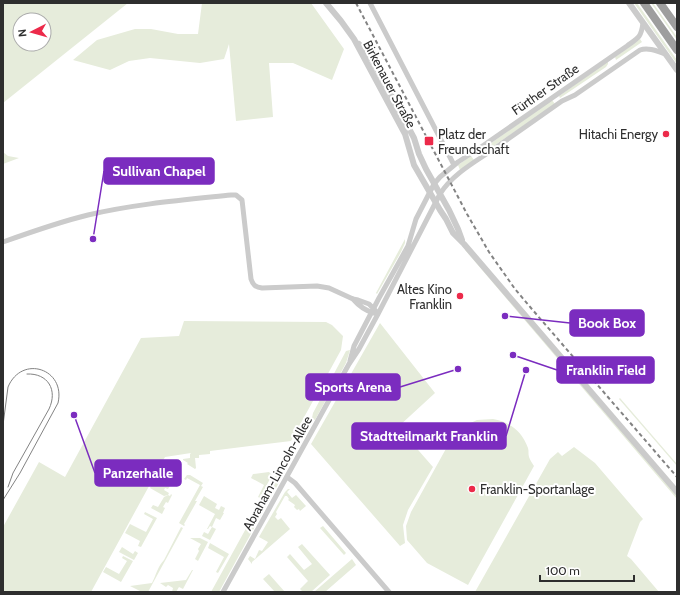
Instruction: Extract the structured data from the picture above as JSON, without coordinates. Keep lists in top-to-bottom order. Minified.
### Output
{"streets":{"street":["Birkenauer Straße","Fürther Straße","Abraham-Lincoln-Allee"]},"crossings":[["Birkenauer Straße","Fürther Straße"],["Birkenauer Straße","Abraham-Lincoln-Allee"],["Fürther Straße","Abraham-Lincoln-Allee"]],"places":{"other":["Hitachi Energy","Sullivan Chapel","Altes Kino Franklin","Book Box","Franklin Field","Sports Arena","Stadtteilmarkt Franklin","Panzerhalle","Franklin-Sportanlage"],"transit":["Platz der Freundschaft"]},"scale_bar":"100 m","north":"left"}
